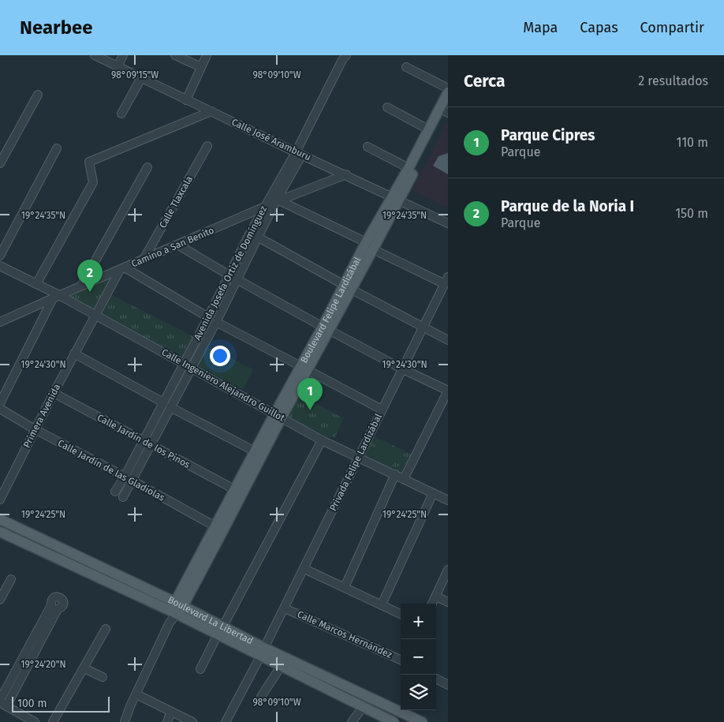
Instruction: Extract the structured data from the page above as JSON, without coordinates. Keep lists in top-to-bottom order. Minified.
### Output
{"streets":{"main road":["Boulevard Felipe Lardizábal","Boulevard La Libertad"],"street":["Calle José Aramburu","Calle Tlaxcala","Camino a San Benito","Avenida Josefa Ortiz de Domínguez","Calle Ingeniero Alejandro Guillot","Primera Avenida","Calle Jardín de los Pinos","Privada Felipe Lardizábal","Calle Jardín de las Gladiolas","Calle Marcos Hernández"]},"crossings":[["Calle José Aramburu","Camino a San Benito"],["Calle José Aramburu","Avenida Josefa Ortiz de Domínguez"],["Calle José Aramburu","Boulevard Felipe Lardizábal"],["Calle Tlaxcala","Camino a San Benito"],["Camino a San Benito","Avenida Josefa Ortiz de Domínguez"],["Camino a San Benito","Calle Ingeniero Alejandro Guillot"],["Camino a San Benito","Primera Avenida"],["Avenida Josefa Ortiz de Domínguez","Calle Ingeniero Alejandro Guillot"],["Avenida Josefa Ortiz de Domínguez","Calle Jardín de los Pinos"],["Avenida Josefa Ortiz de Domínguez","Calle Jardín de las Gladiolas"],["Boulevard Felipe Lardizábal","Calle Ingeniero Alejandro Guillot"],["Boulevard Felipe Lardizábal","Calle Jardín de los Pinos"],["Boulevard Felipe Lardizábal","Calle Jardín de las Gladiolas"],["Boulevard Felipe Lardizábal","Boulevard La Libertad"],["Calle Ingeniero Alejandro Guillot","Primera Avenida"],["Calle Ingeniero Alejandro Guillot","Privada Felipe Lardizábal"],["Primera Avenida","Calle Jardín de los Pinos"],["Primera Avenida","Calle Jardín de las Gladiolas"],["Privada Felipe Lardizábal","Boulevard La Libertad"],["Privada Felipe Lardizábal","Calle Marcos Hernández"]],"scale_bar":"100 m","page":{"header":"Nearbee","nav":["Mapa","Capas","Compartir"],"heading":["Cerca","2 resultados"],"list":[{"mark":"1","name":"Parque Cipres","note":"Parque","value":"110 m"},{"mark":"2","name":"Parque de la Noria I","note":"Parque","value":"150 m"}],"pins":["2","1"],"map_buttons":["+","−"],"scale":"100 m"},"coordinates":["98°09'15\"W","98°09'10\"W","19°24'35\"N","19°24'30\"N","19°24'25\"N","19°24'20\"N"]}
